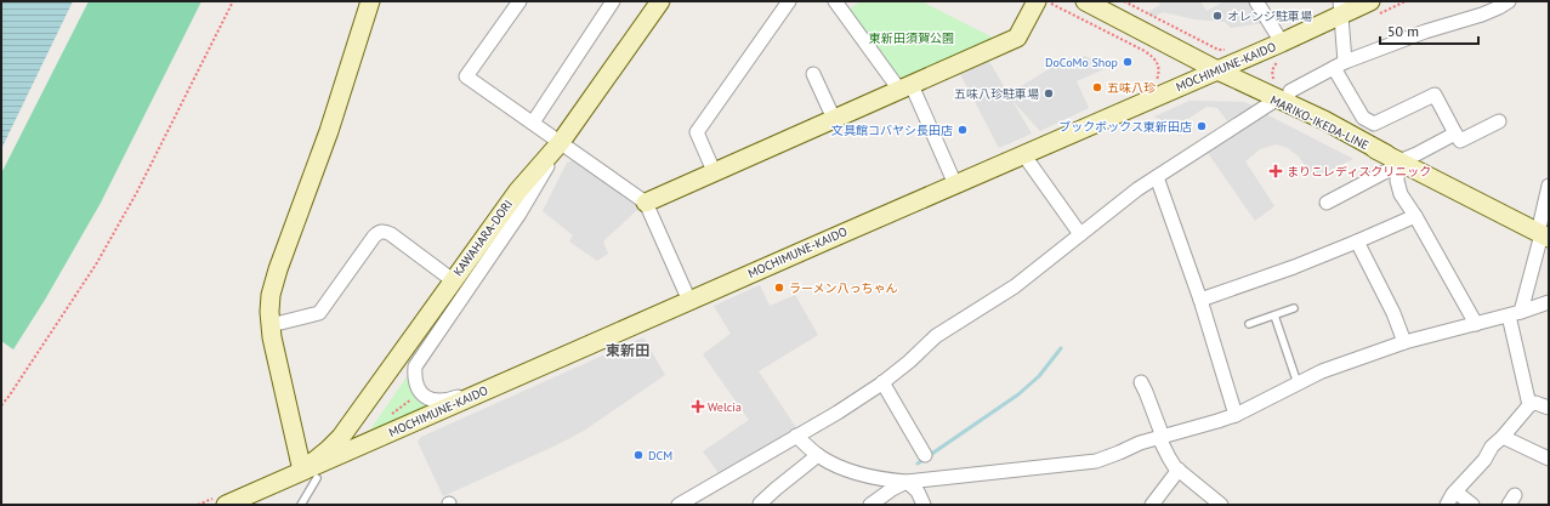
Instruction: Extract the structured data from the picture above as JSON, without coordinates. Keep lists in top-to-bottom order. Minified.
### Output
{"streets":{"street":["MOCHIMUNE-KAIDO","MARIKO-IKEDA-LINE","KAWAHARA-DORI"]},"crossings":[["MOCHIMUNE-KAIDO","MARIKO-IKEDA-LINE"],["MOCHIMUNE-KAIDO","KAWAHARA-DORI"]],"districts":["東新田"],"parks":["東新田須賀公園"],"places":{"other":["オレンジ駐車場","DoCoMo Shop","五味八珍","五味八珍駐車場","ブックボックス東新田店","文具館コバヤシ長田店","ラーメン八っちゃん","DCM"],"health":["まりこレディスクリニック","Welcia"]},"scale_bar":"50 m"}
